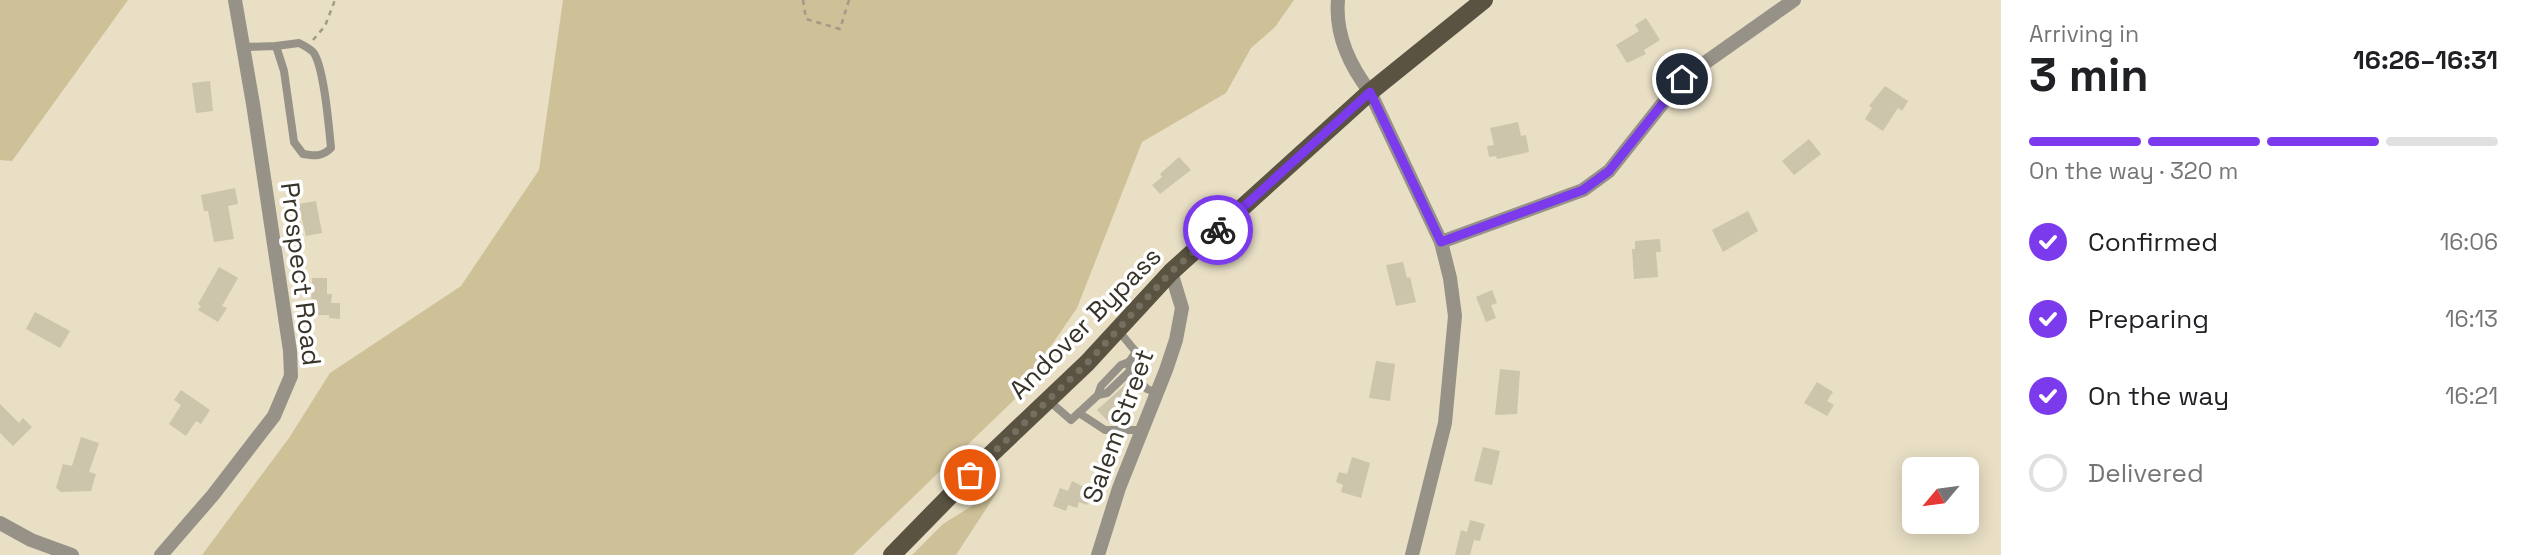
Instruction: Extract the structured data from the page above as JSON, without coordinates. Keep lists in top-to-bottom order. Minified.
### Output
{"streets":{"main road":["Andover Bypass"],"street":["Prospect Road","Salem Street"]},"crossings":[["Andover Bypass","Salem Street"]],"north":"bottom left","page":{"heading":["3 min","Arriving in","16:26–16:31"],"bar":"On the way · 320 m","list":[["Confirmed","16:06"],["Preparing","16:13"],["On the way","16:21"],"Delivered"]}}
